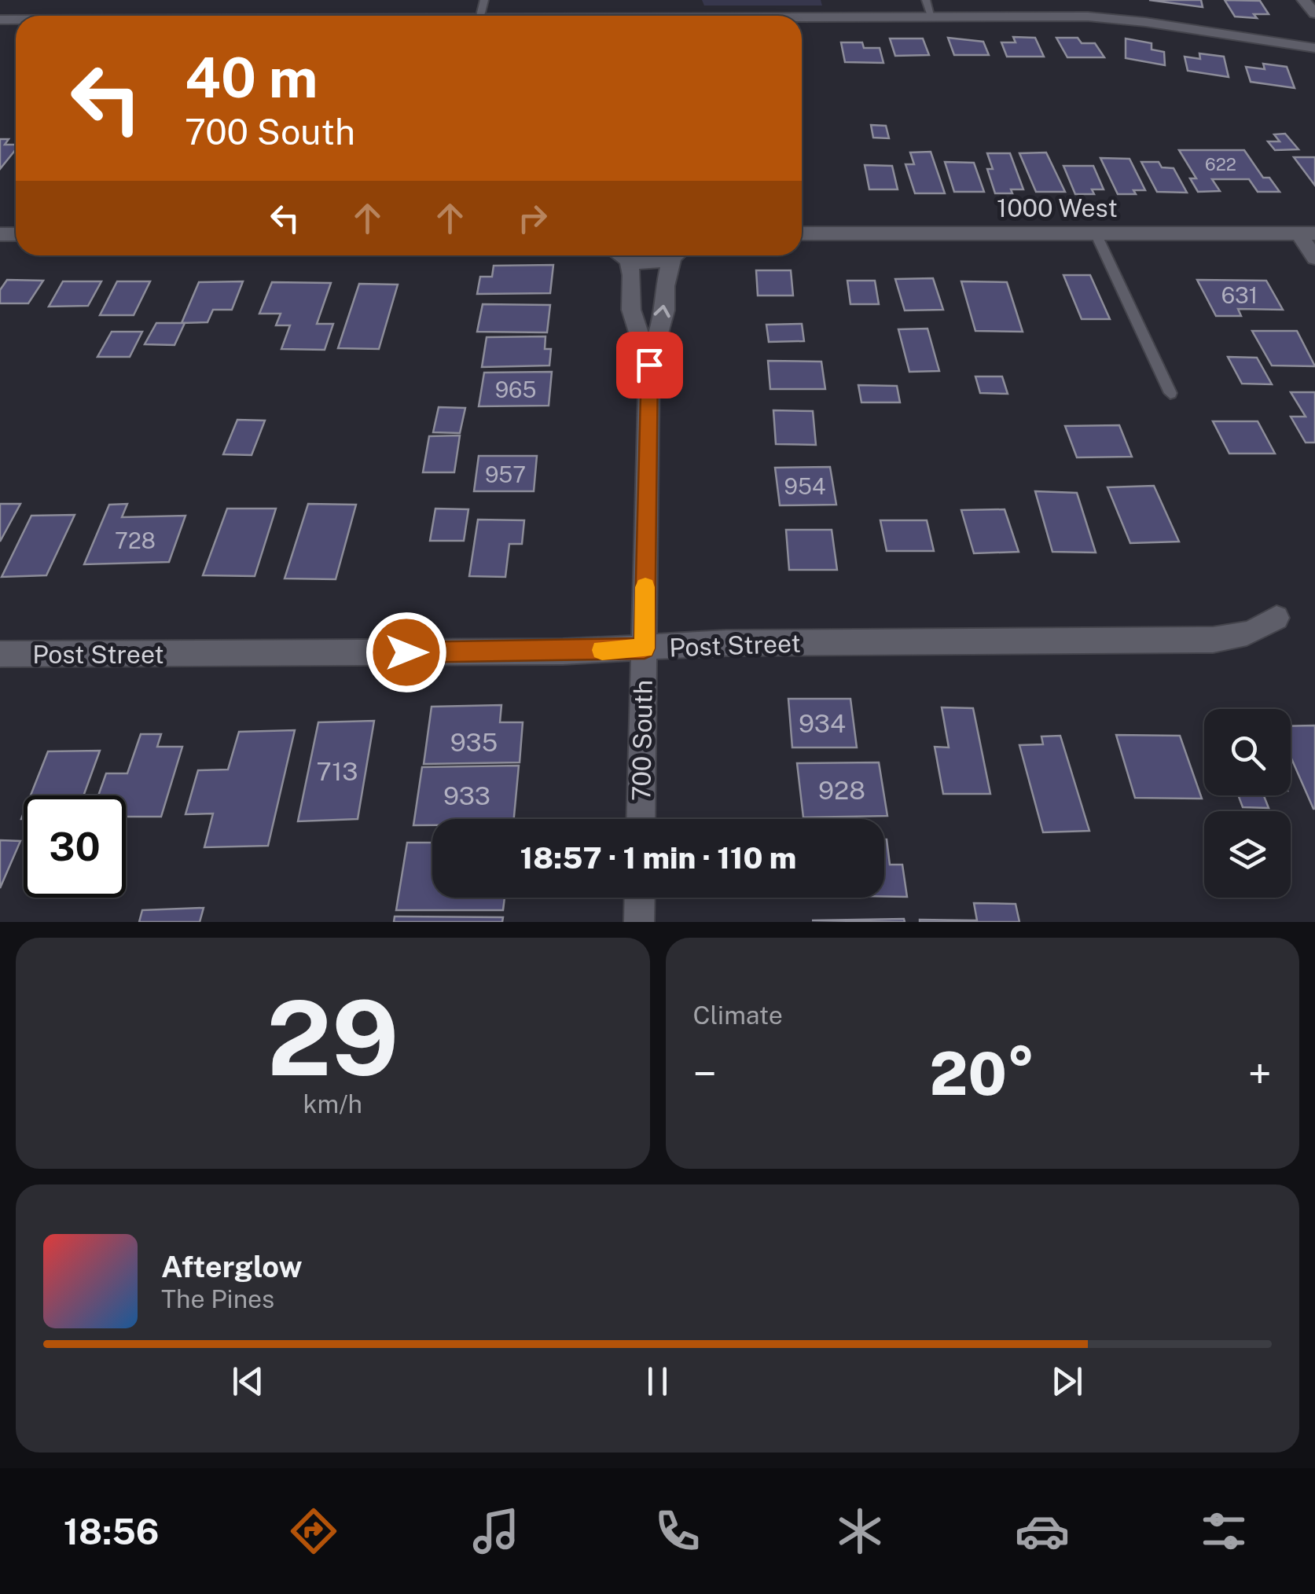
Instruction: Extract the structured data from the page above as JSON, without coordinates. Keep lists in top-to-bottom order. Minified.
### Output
{"streets":{"street":["1000 West","Post Street","700 South"]},"crossings":[["Post Street","700 South"]],"house_numbers":["622","631","965","957","954","728","934","935","713","928","933"],"page":{"turn":["40 m","700 South"],"limit":"30","trip":"18:57 · 1 min · 110 m","tile":[["29","km/h"],"Climate"],"heat":["−","20°","+"],"song":["Afterglow","The Pines"],"tabs":"18:56"}}
